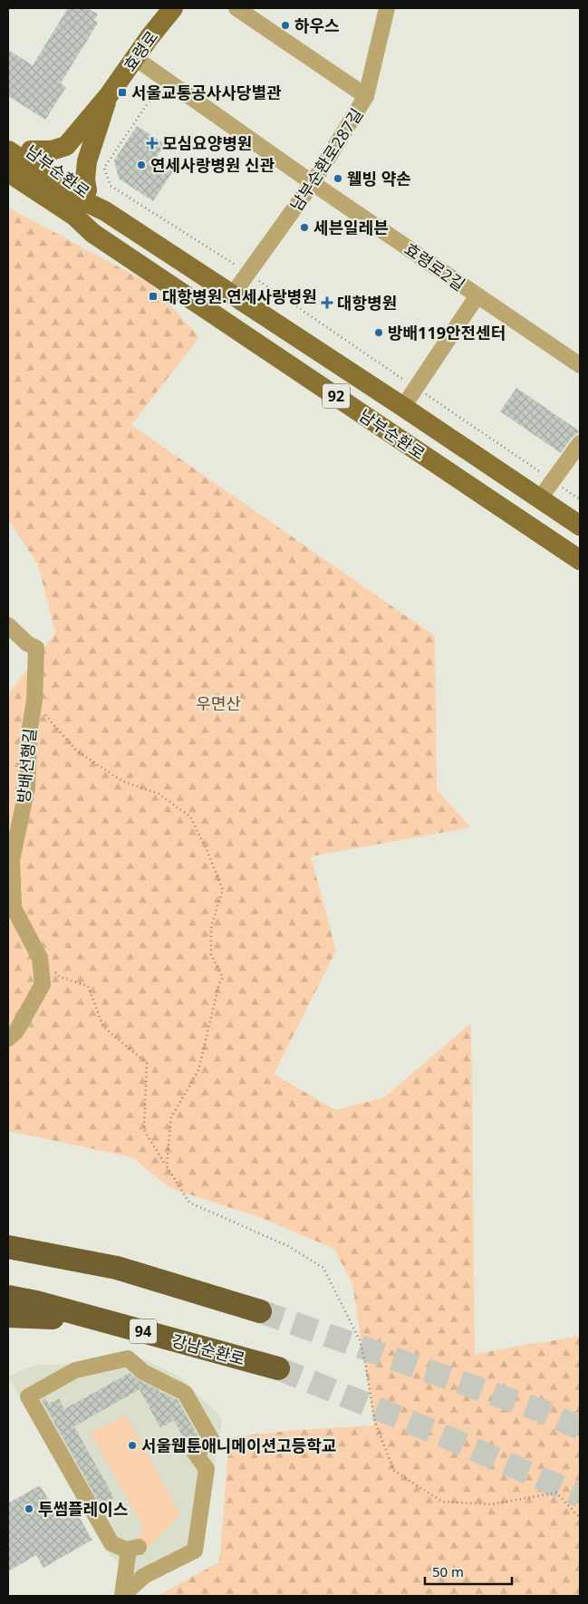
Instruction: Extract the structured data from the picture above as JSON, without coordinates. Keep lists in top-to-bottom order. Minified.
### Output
{"streets":{"highway":["94","강남순환로"],"main road":["효령로","남부순환로","92"],"street":["남부순환로287길","효령로2길","방배선행길"]},"crossings":[["효령로","효령로2길"],["남부순환로287길","남부순환로"],["남부순환로287길","효령로2길"]],"parks":["우면산"],"places":{"other":["하우스","연세사랑병원 신관","웰빙 약손","세븐일레븐","방배119안전센터","서울웹툰애니메이션고등학교","투썸플레이스"],"transit":["서울교통공사사당별관","대항병원.연세사랑병원"],"health":["모심요양병원","대항병원"]},"scale_bar":"50 m"}
